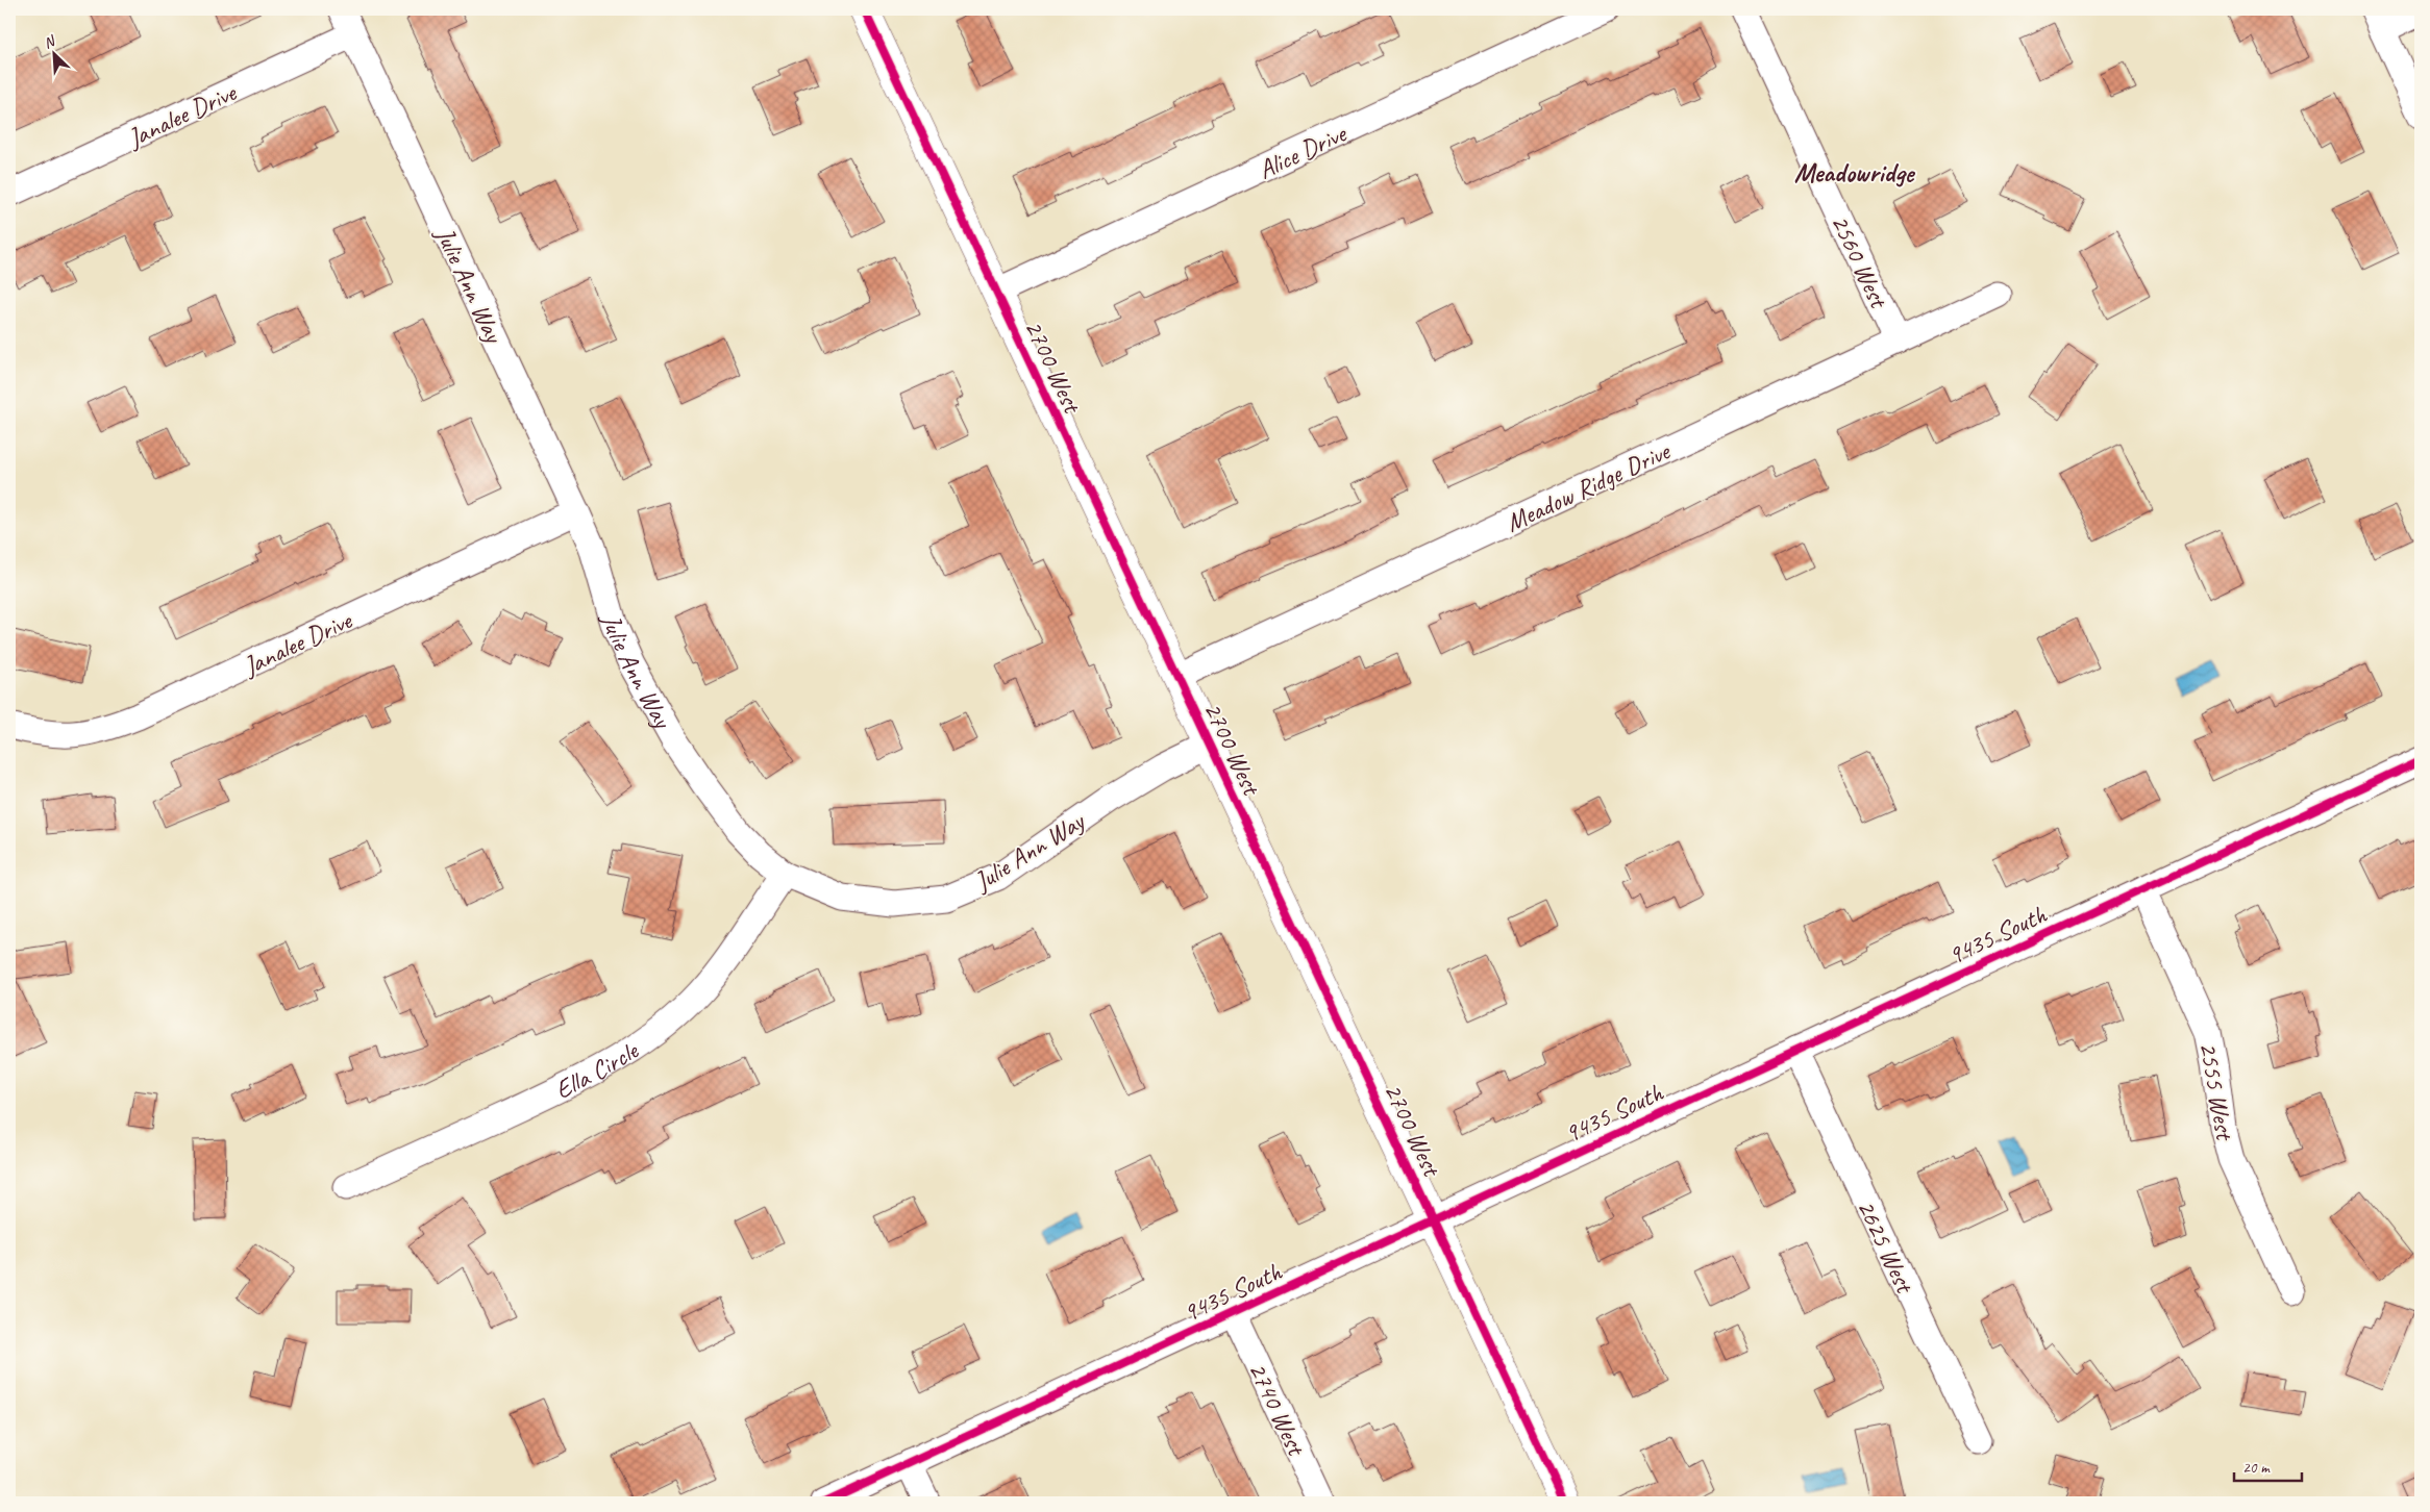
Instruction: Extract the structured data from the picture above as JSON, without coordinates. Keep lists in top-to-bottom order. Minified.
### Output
{"streets":{"main road":["2700 West"],"street":["Janalee Drive","Alice Drive","2560 West","Julie Ann Way","Meadow Ridge Drive","9435 South","Ella Circle","2555 West","2625 West","2740 West"]},"crossings":[["Janalee Drive","Julie Ann Way"],["Alice Drive","2700 West"],["2560 West","Meadow Ridge Drive"],["Julie Ann Way","2700 West"],["Julie Ann Way","Ella Circle"],["2700 West","Meadow Ridge Drive"],["2700 West","9435 South"],["9435 South","2555 West"],["9435 South","2625 West"],["9435 South","2740 West"]],"districts":["Meadowridge"],"scale_bar":"20 m","north":"top left"}
